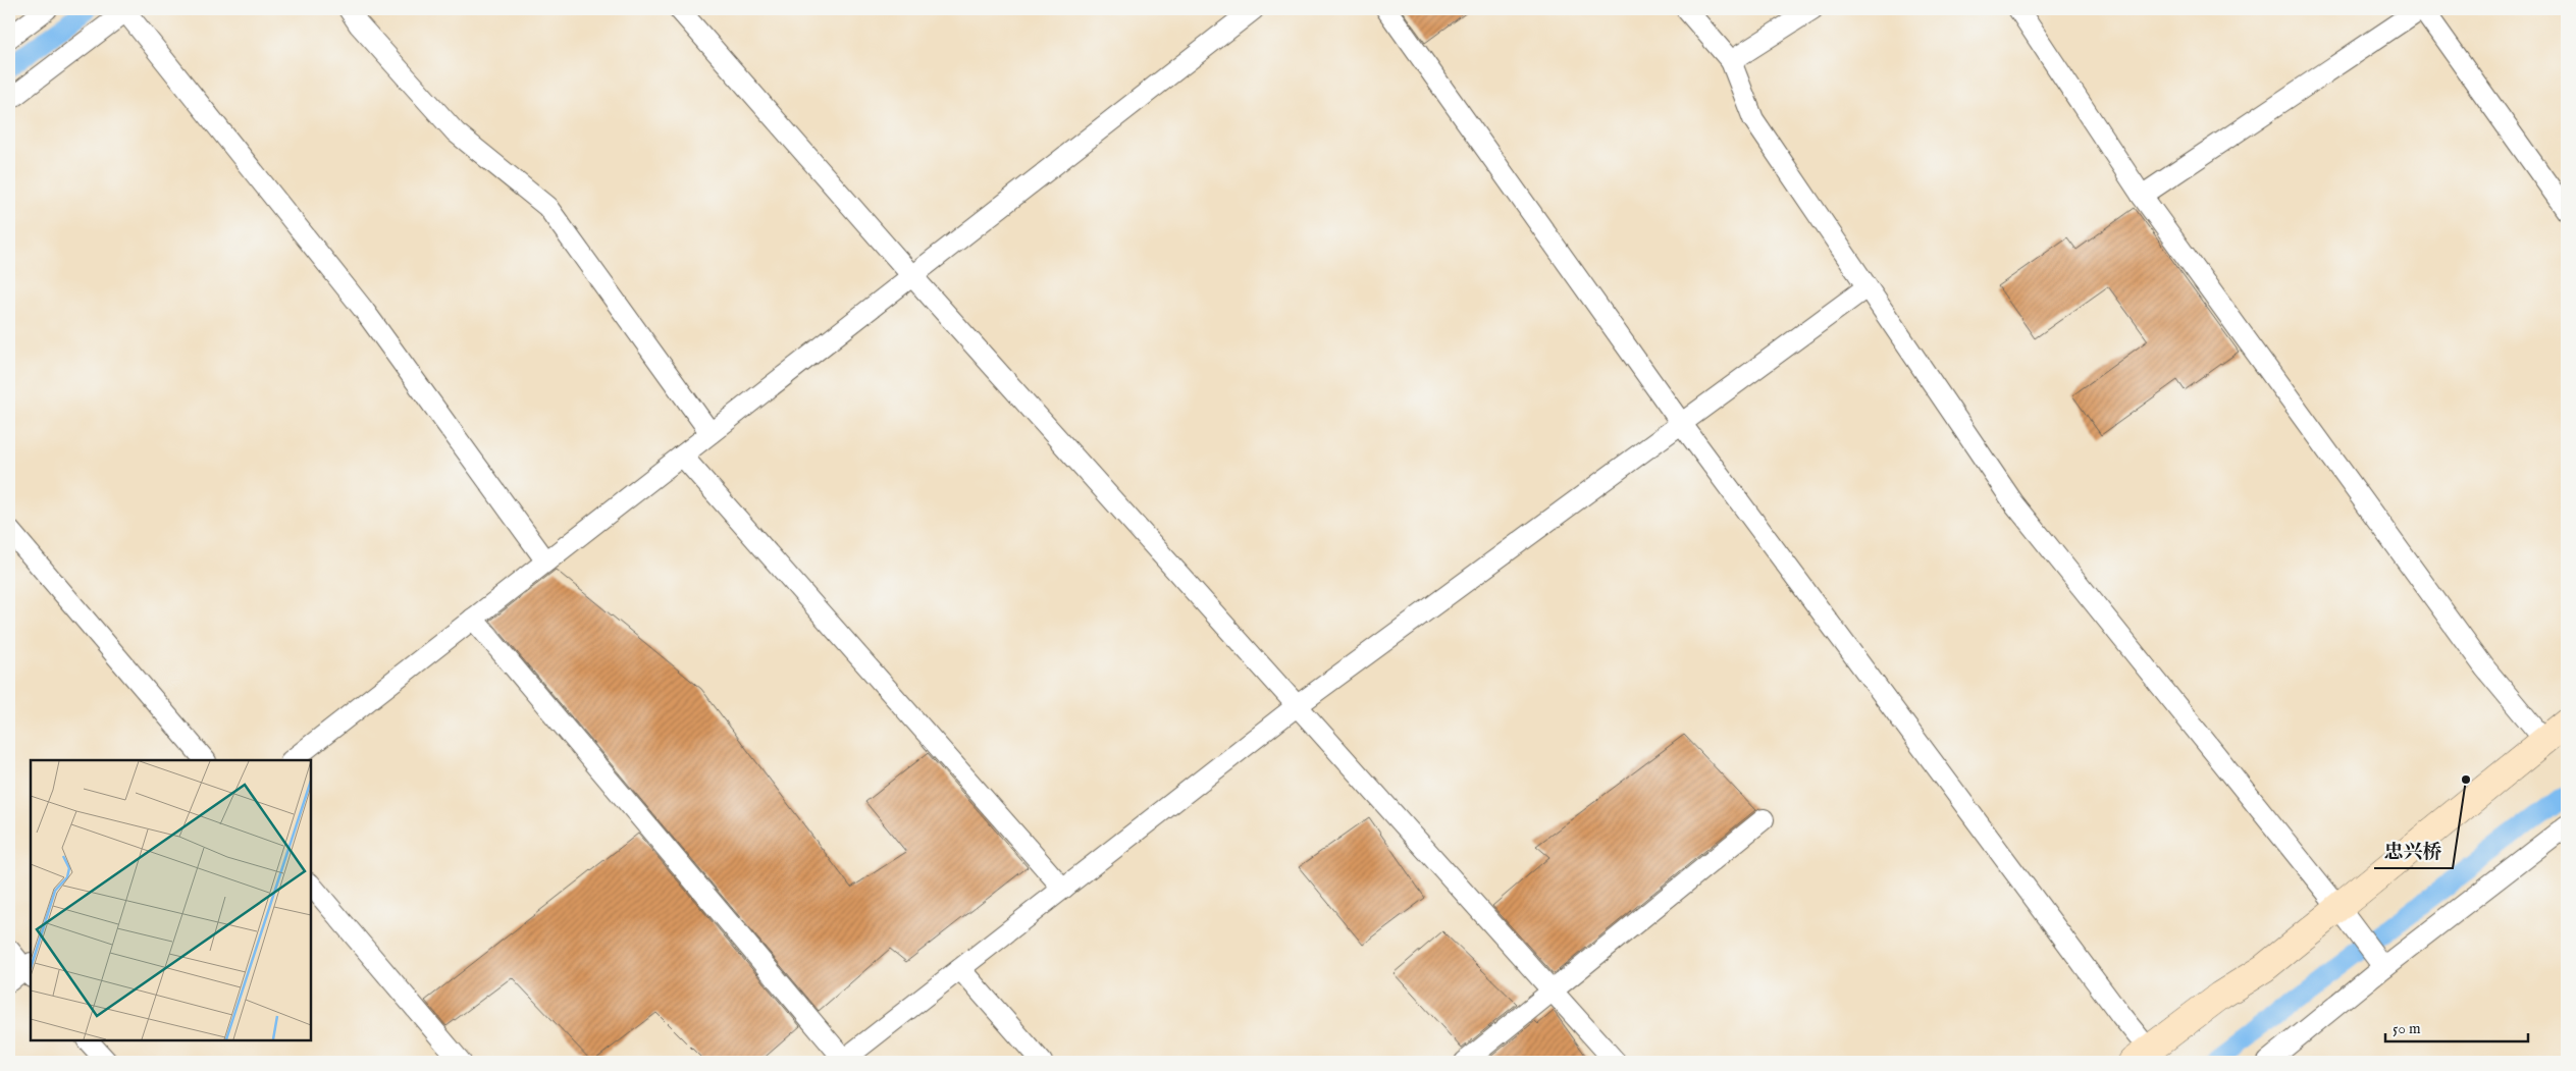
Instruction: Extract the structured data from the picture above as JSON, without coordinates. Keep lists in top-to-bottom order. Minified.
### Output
{"places":["忠兴桥"],"scale_bar":"50 m"}
